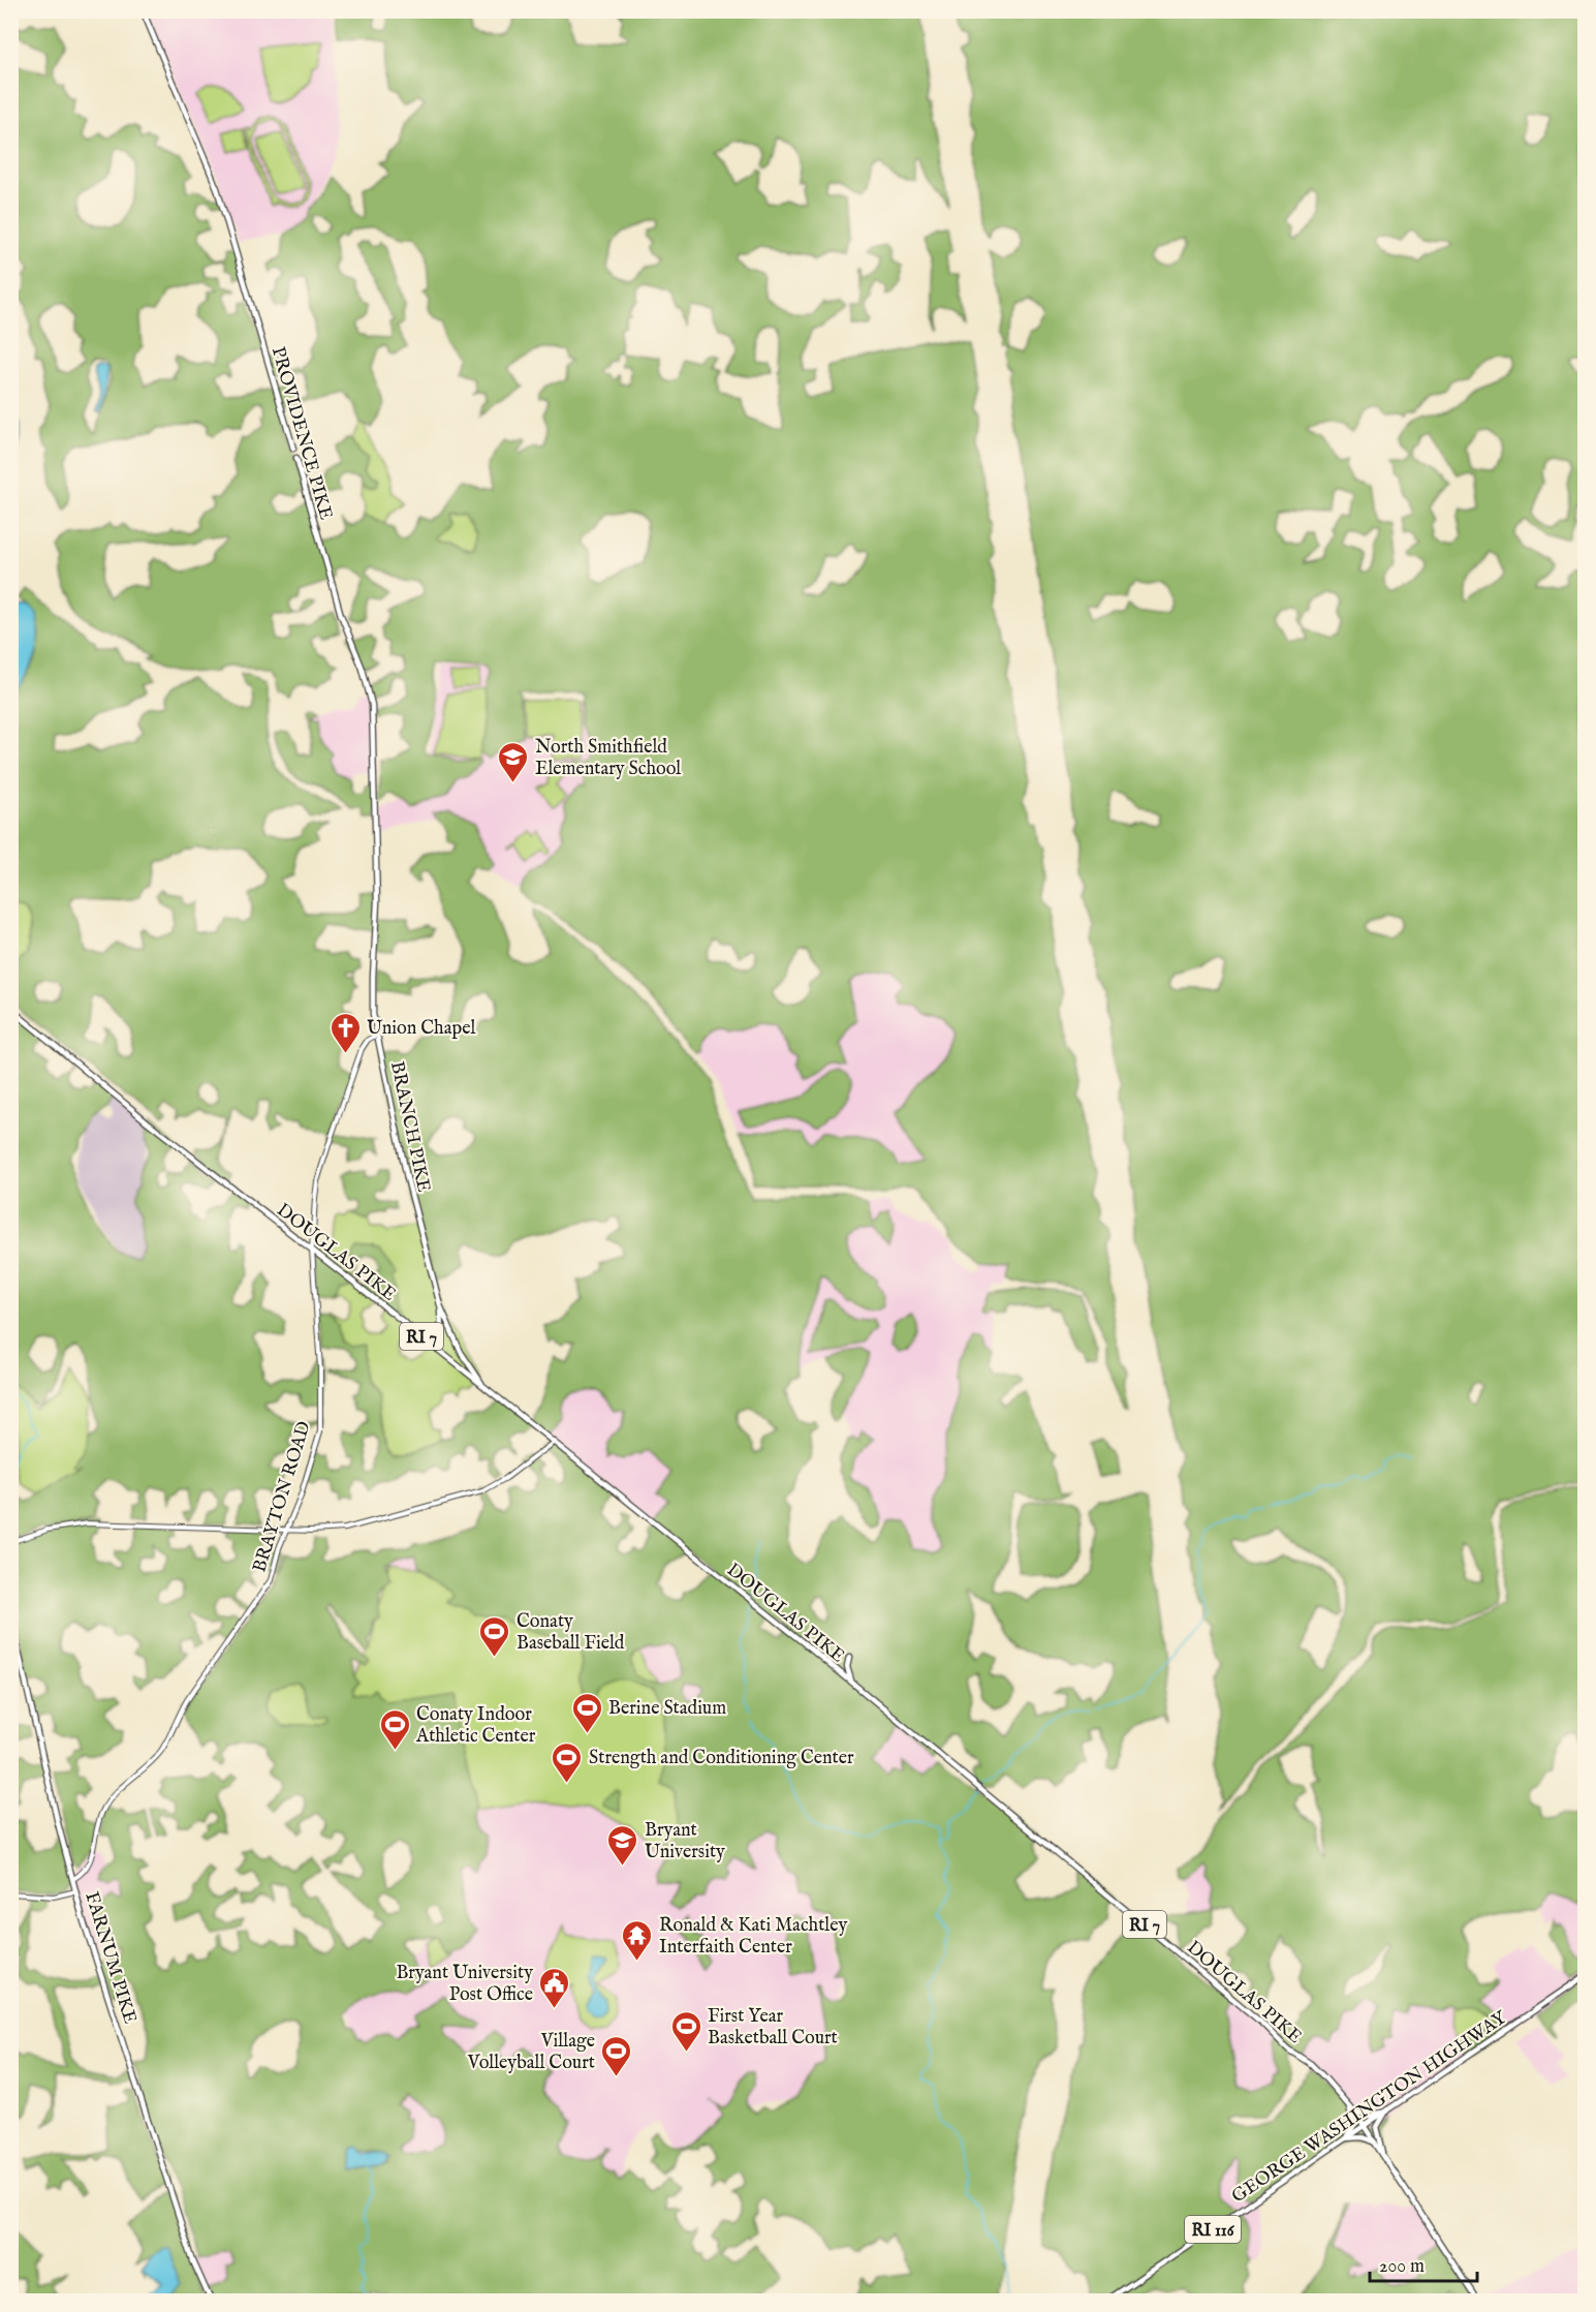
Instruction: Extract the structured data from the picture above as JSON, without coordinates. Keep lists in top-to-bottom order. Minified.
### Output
{"streets":{"main road":["PROVIDENCE PIKE","BRANCH PIKE","DOUGLAS PIKE","RI 7","FARNUM PIKE","GEORGE WASHINGTON HIGHWAY","RI 116"],"street":["BRAYTON ROAD"]},"crossings":[["PROVIDENCE PIKE","BRANCH PIKE"],["BRANCH PIKE","DOUGLAS PIKE"],["BRANCH PIKE","BRAYTON ROAD"],["DOUGLAS PIKE","BRAYTON ROAD"],["DOUGLAS PIKE","GEORGE WASHINGTON HIGHWAY"],["BRAYTON ROAD","FARNUM PIKE"]],"places":{"school or university":["North Smithfield Elementary School","Bryant University"],"church":["Union Chapel"],"sports":["Conaty Baseball Field","Berine Stadium","Conaty Indoor Athletic Center","Strength and Conditioning Center","First Year Basketball Court","Village Volleyball Court"],"temple":["Ronald & Kati Machtley Interfaith Center"],"public building":["Bryant University Post Office"]},"scale_bar":"200 m"}
